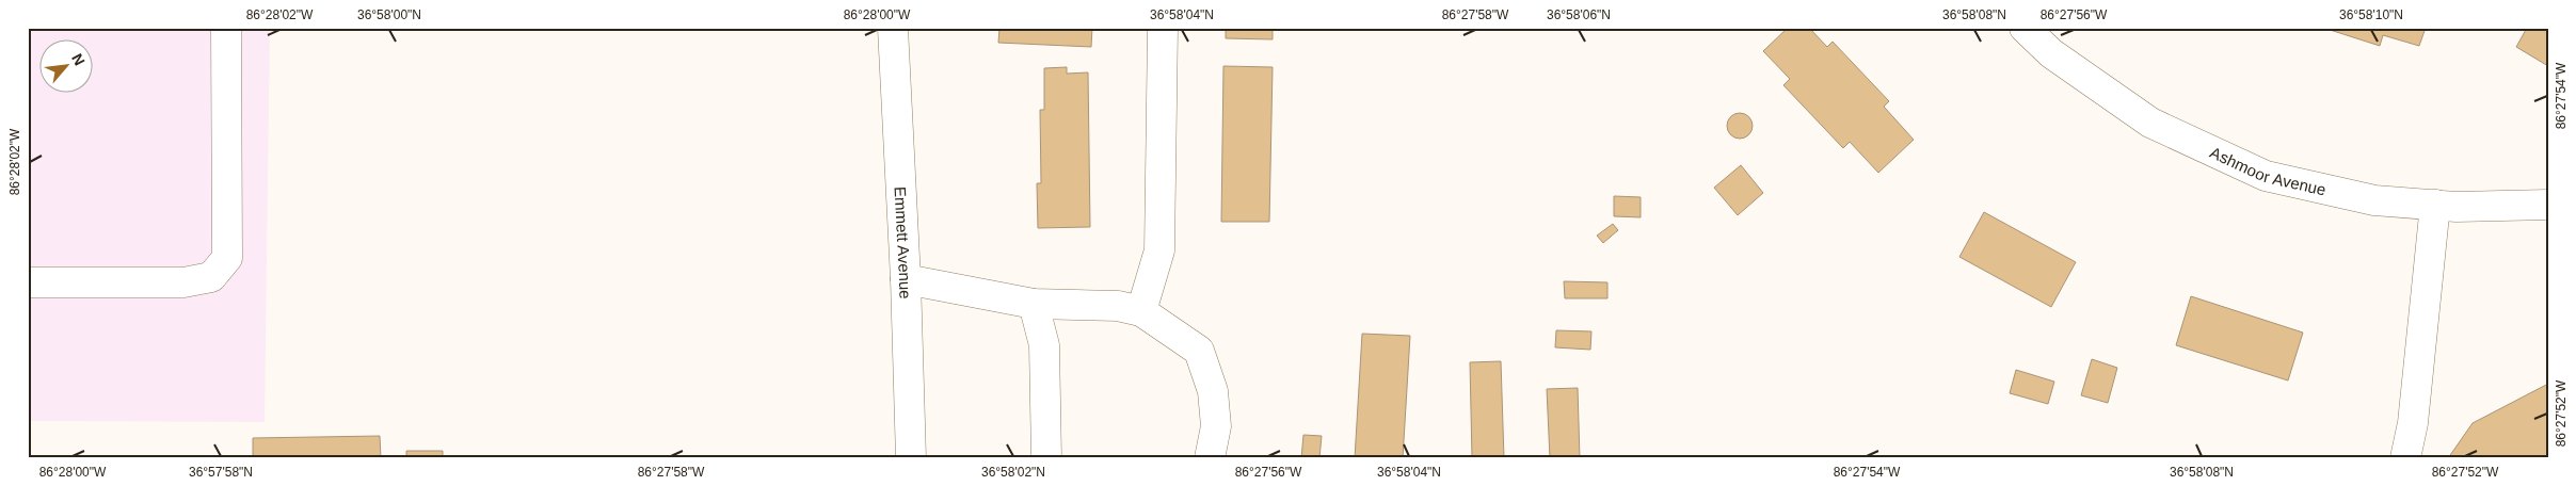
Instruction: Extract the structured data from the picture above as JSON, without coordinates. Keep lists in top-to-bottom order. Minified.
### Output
{"streets":{"street":["Ashmoor Avenue","Emmett Avenue"]},"north":"top right","coordinates":["86°28'02\"W","36°58'00\"N","86°28'00\"W","36°58'04\"N","86°27'58\"W","36°58'06\"N","36°58'08\"N","86°27'56\"W","36°58'10\"N","86°27'54\"W","86°27'52\"W","36°57'58\"N","36°58'02\"N"]}
